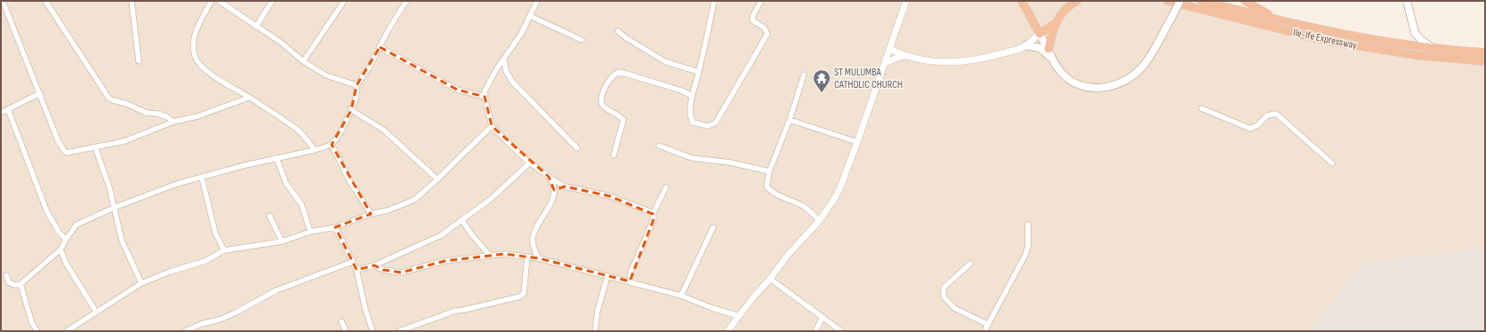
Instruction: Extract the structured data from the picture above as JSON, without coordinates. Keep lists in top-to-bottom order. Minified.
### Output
{"streets":{"highway":["Ile-Ife Expressway"]},"places":{"temple":["ST MULUMBA CATHOLIC CHURCH"]}}
